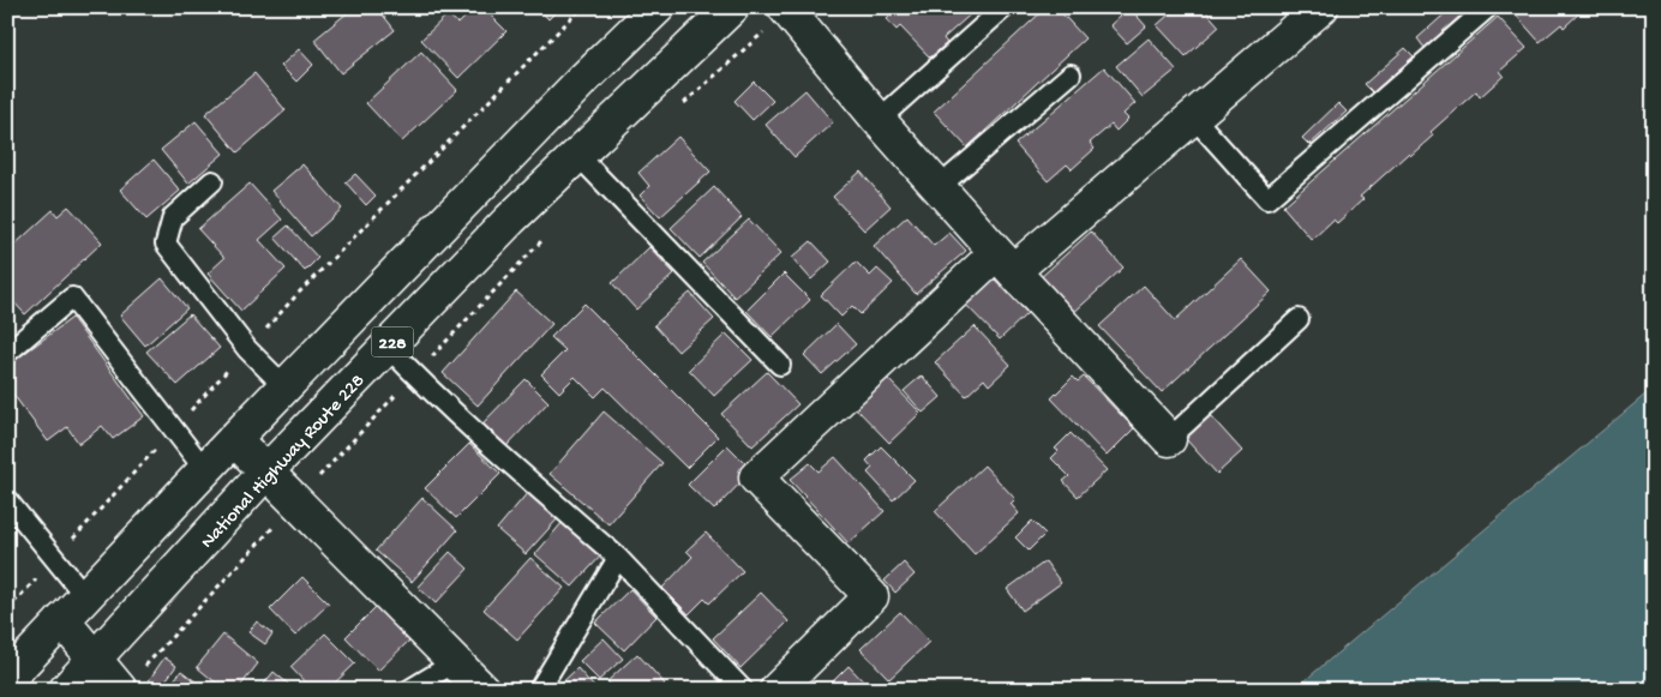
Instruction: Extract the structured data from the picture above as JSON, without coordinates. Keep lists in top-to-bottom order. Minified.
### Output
{"streets":{"main road":["228","National Highway Route 228"]}}
